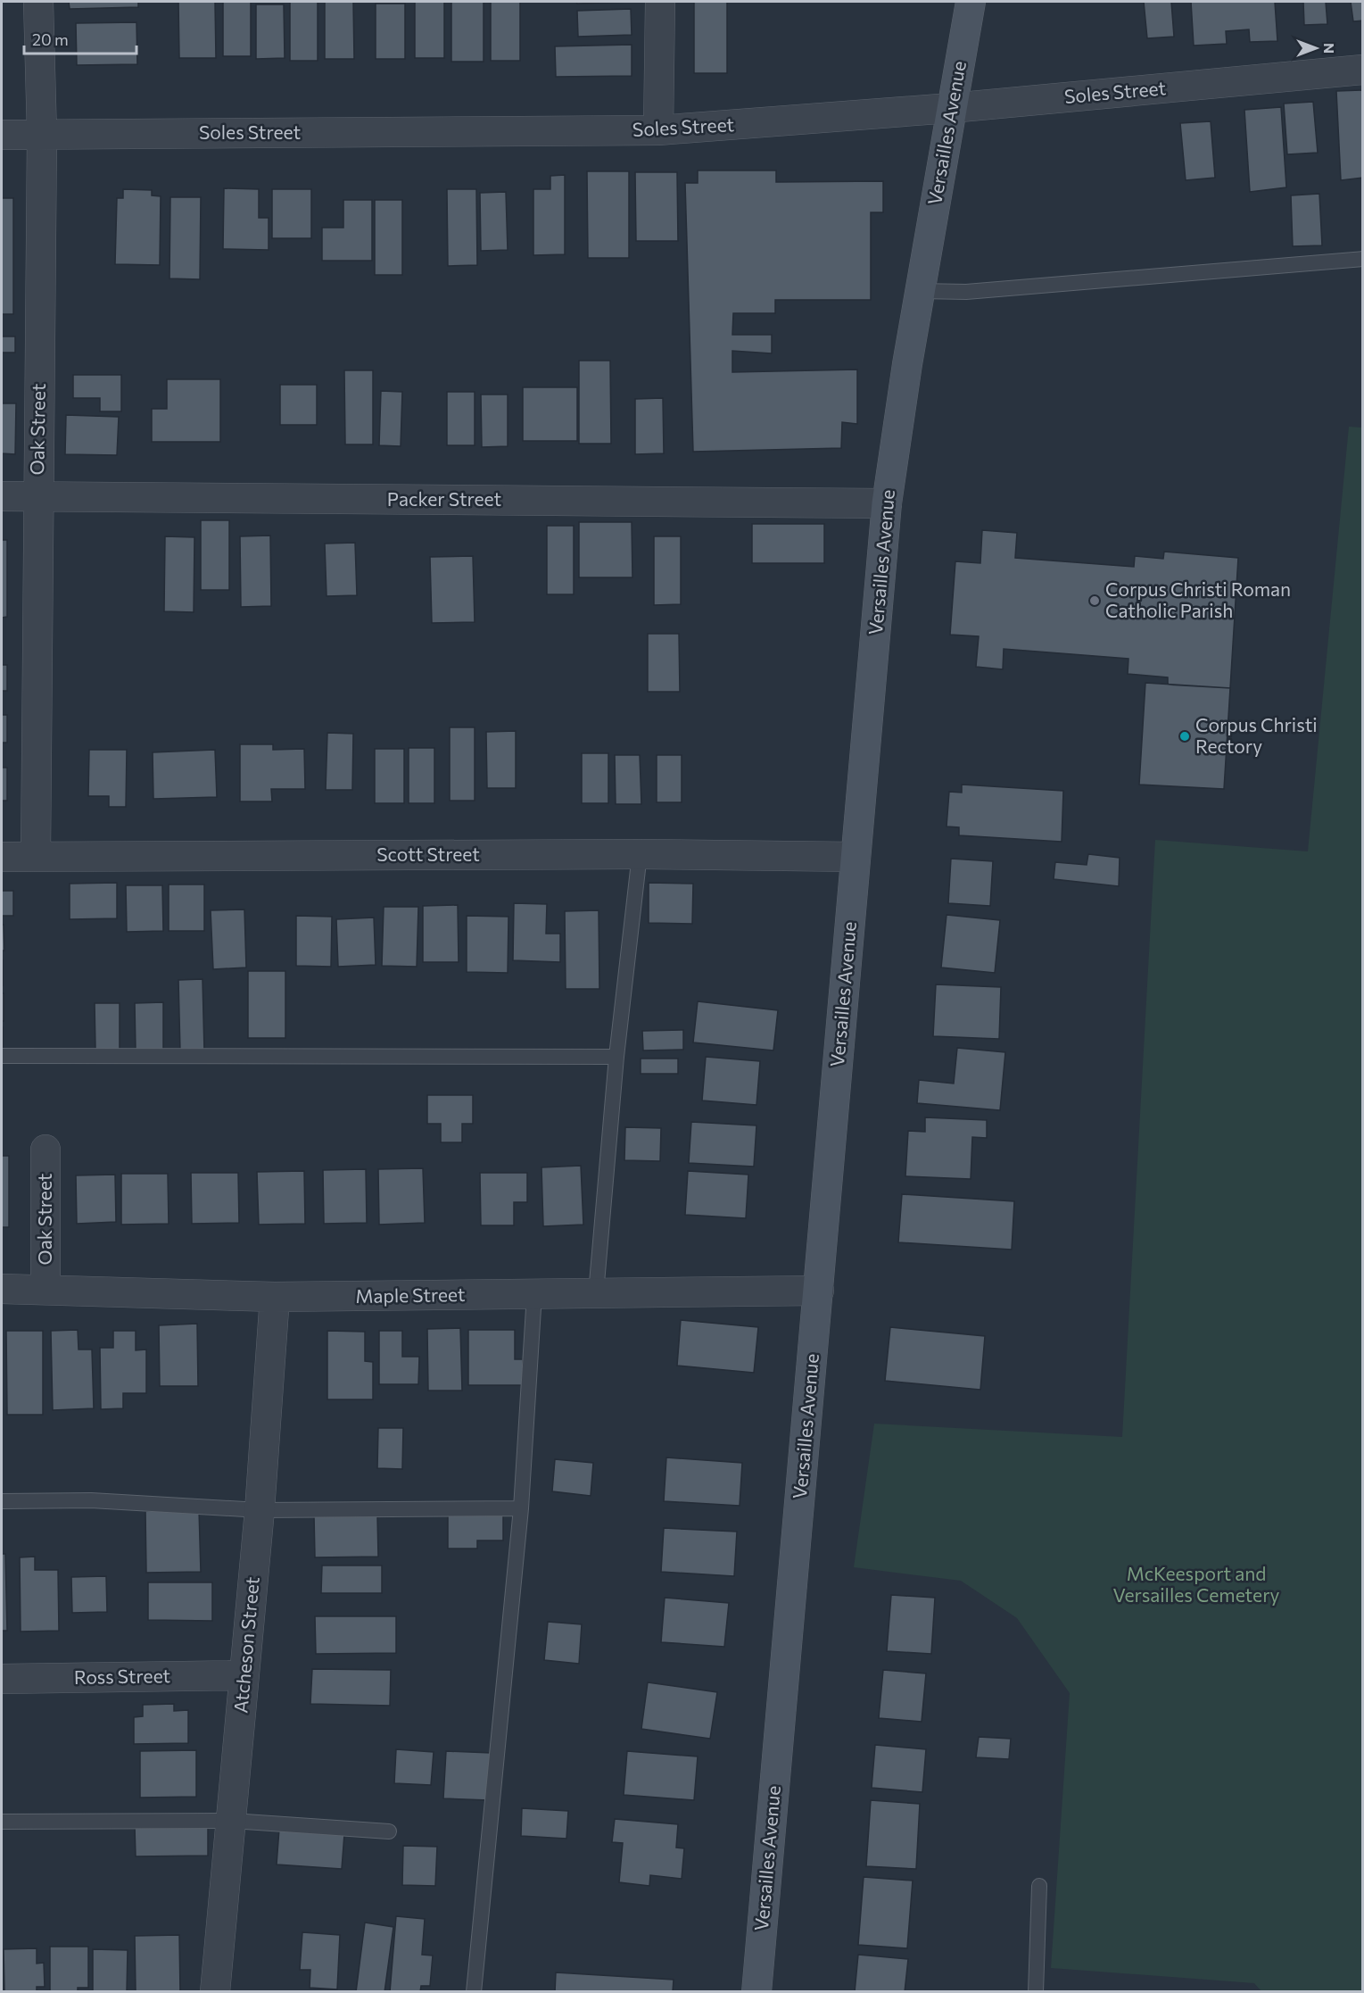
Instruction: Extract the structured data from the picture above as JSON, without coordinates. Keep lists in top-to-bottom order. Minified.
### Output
{"streets":{"street":["Soles Street","Versailles Avenue","Oak Street","Packer Street","Scott Street","Maple Street","Atcheson Street","Ross Street"]},"crossings":[["Soles Street","Versailles Avenue"],["Soles Street","Oak Street"],["Versailles Avenue","Packer Street"],["Versailles Avenue","Scott Street"],["Versailles Avenue","Maple Street"],["Oak Street","Packer Street"],["Oak Street","Scott Street"],["Oak Street","Maple Street"],["Maple Street","Atcheson Street"],["Atcheson Street","Ross Street"]],"parks":["McKeesport and Versailles Cemetery"],"places":["Corpus Christi Roman Catholic Parish","Corpus Christi Rectory"],"scale_bar":"20 m","north":"right"}
